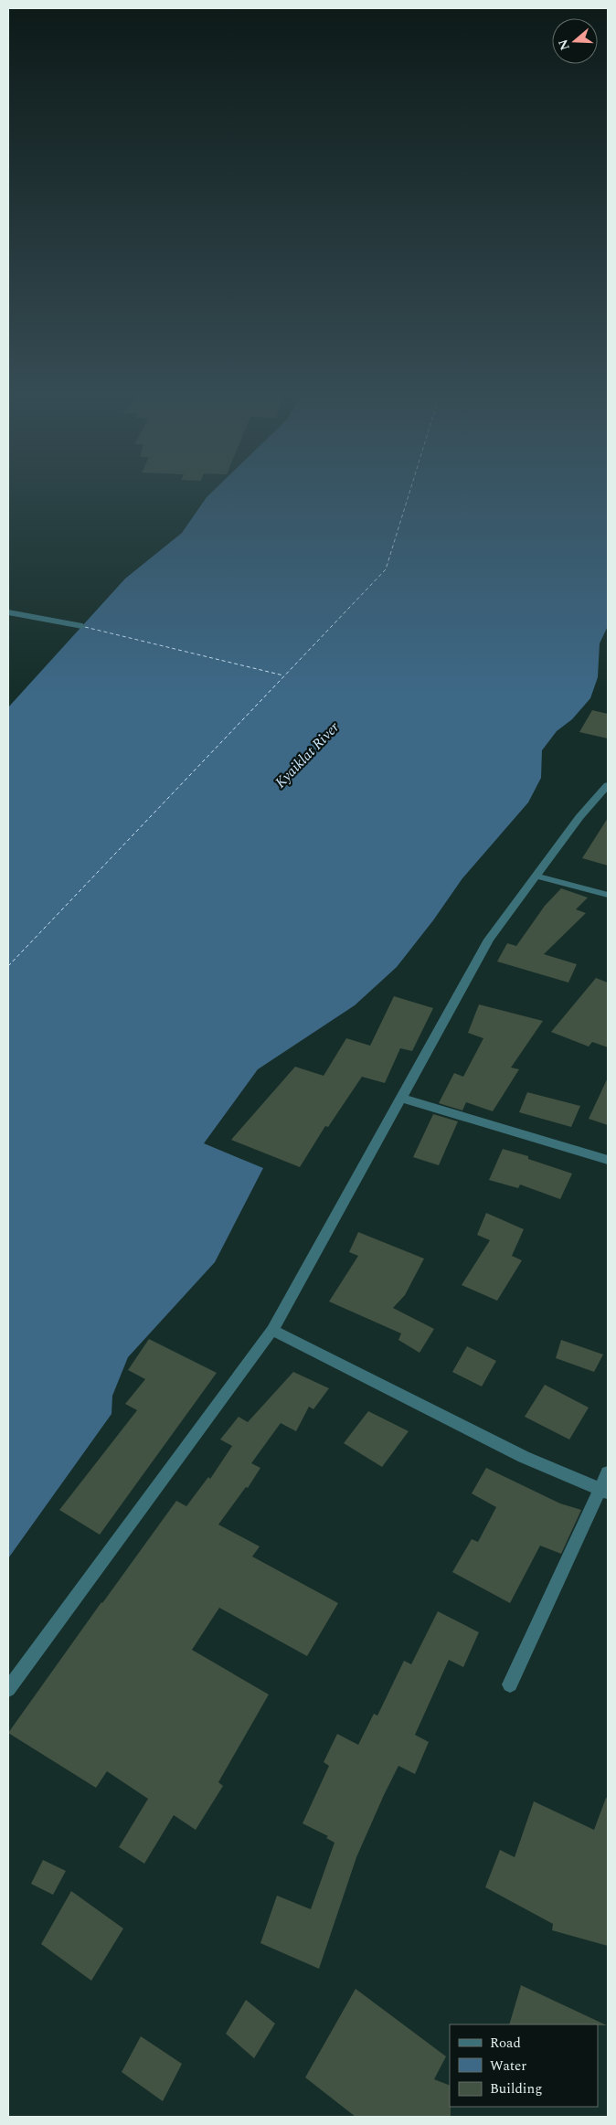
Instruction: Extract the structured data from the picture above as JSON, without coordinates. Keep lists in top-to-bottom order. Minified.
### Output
{"water":["Kyaiklat River"],"legend":["Road","Water","Building"],"north":"left"}
